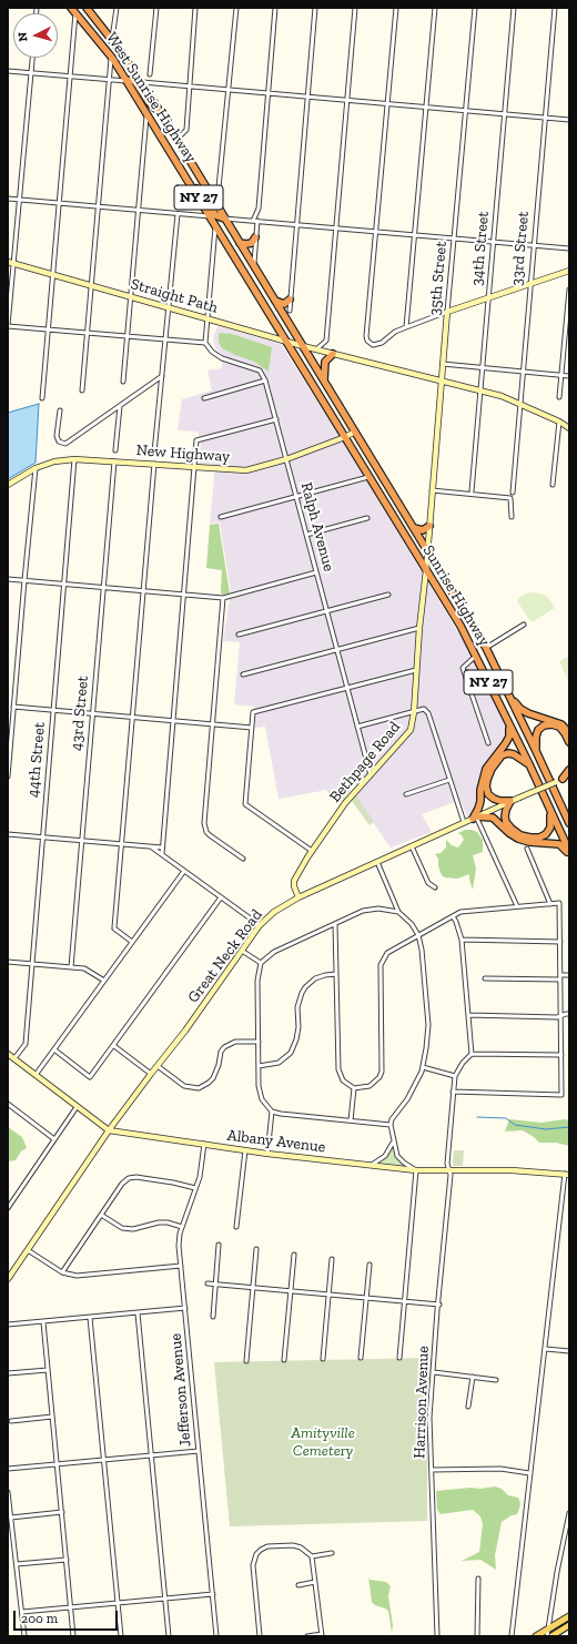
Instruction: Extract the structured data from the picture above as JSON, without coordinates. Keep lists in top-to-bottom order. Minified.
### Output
{"streets":{"highway":["West Sunrise Highway","NY 27","Sunrise Highway"],"main road":["35th Street","Straight Path","New Highway","Bethpage Road","Great Neck Road","Albany Avenue"],"street":["34th Street","33rd Street","Ralph Avenue","43rd Street","44th Street","Jefferson Avenue","Harrison Avenue"]},"crossings":[["West Sunrise Highway","Straight Path"],["West Sunrise Highway","Sunrise Highway"],["35th Street","Straight Path"],["35th Street","Sunrise Highway"],["35th Street","Bethpage Road"],["New Highway","Ralph Avenue"],["New Highway","Sunrise Highway"],["New Highway","43rd Street"],["New Highway","44th Street"],["Ralph Avenue","Bethpage Road"],["Sunrise Highway","Bethpage Road"],["44th Street","Albany Avenue"],["Bethpage Road","Great Neck Road"],["Great Neck Road","Albany Avenue"],["Albany Avenue","Jefferson Avenue"],["Albany Avenue","Harrison Avenue"]],"parks":["Amityville Cemetery"],"scale_bar":"200 m","north":"left"}
